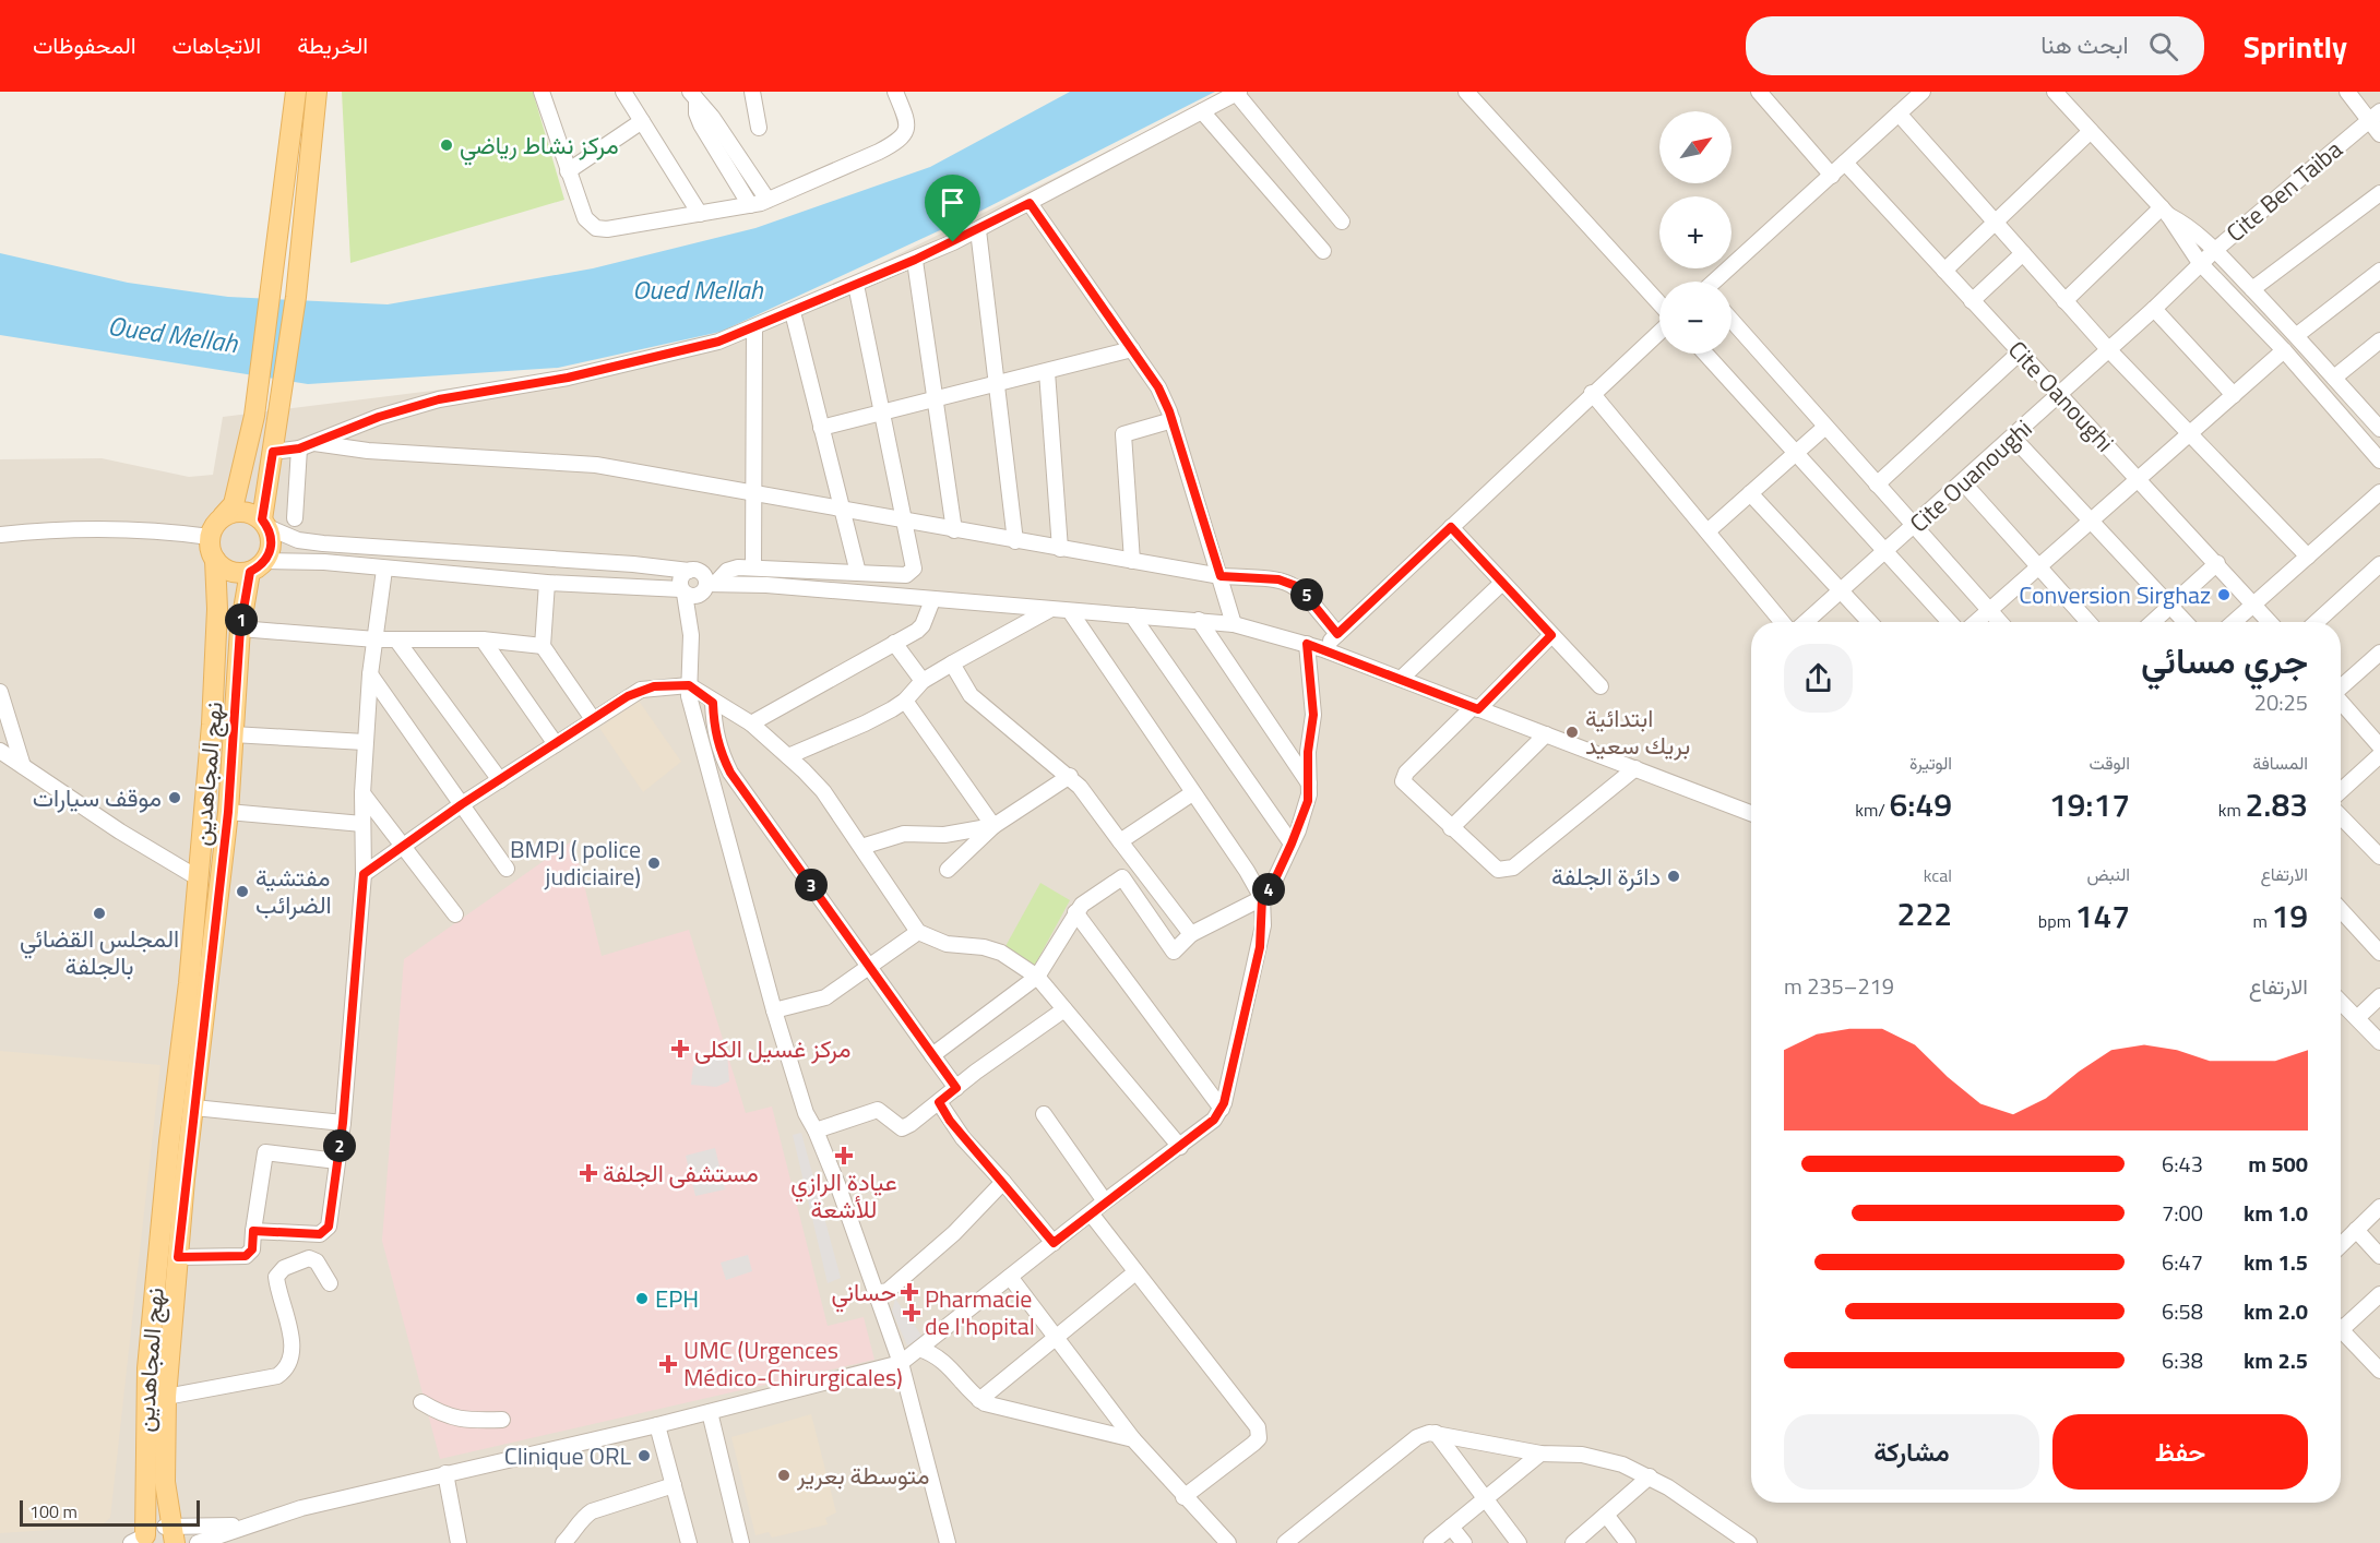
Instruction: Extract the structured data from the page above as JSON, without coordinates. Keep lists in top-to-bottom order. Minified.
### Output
{"streets":{"main road":["نهج المجاهدين"],"street":["Cite Ben Taiba","Cite Oanoughi","Cite Ouanoughi"]},"crossings":[["Cite Ben Taiba","Cite Ouanoughi"],["Cite Oanoughi","Cite Ouanoughi"]],"water":["Oued Mellah"],"places":{"other":["مركز نشاط رياضي","Conversion Sirghaz","ابتدائية بريك سعيد","موقف سيارات","BMPJ ( police judiciaire)","دائرة الجلفة","مفتشية الضرائب","المجلس القضائي بالجلفة","EPH","Clinique ORL","متوسطة بعرير"],"health":["مركز غسيل الكلى","عيادة الرازي للأشعة","مستشفى الجلفة","حساني","Pharmacie de l'hopital","UMC (Urgences Médico-Chirurgicales)"]},"scale_bar":"100 m","north":"top right","page":{"header":"Sprintly","search":"ابحث هنا","nav":["الخريطة","الاتجاهات","المحفوظات"],"map_buttons":["+","−"],"pins":["5","1","3","4","2"],"heading":["جري مسائي","20:25"],"stats":[["المسافة","2.83 km"],["الوقت","19:17"],["الوتيرة","6:49 /km"],["الارتفاع","19 m"],["النبض","147 bpm"],["kcal","222"]],"chart":["الارتفاع","219–235 m"],"list":[{"name":"500 m","note":"6:43"},{"name":"1.0 km","note":"7:00"},{"name":"1.5 km","note":"6:47"},{"name":"2.0 km","note":"6:58"},{"name":"2.5 km","note":"6:38"}],"buttons":["حفظ","مشاركة"],"scale":"100 m"}}
